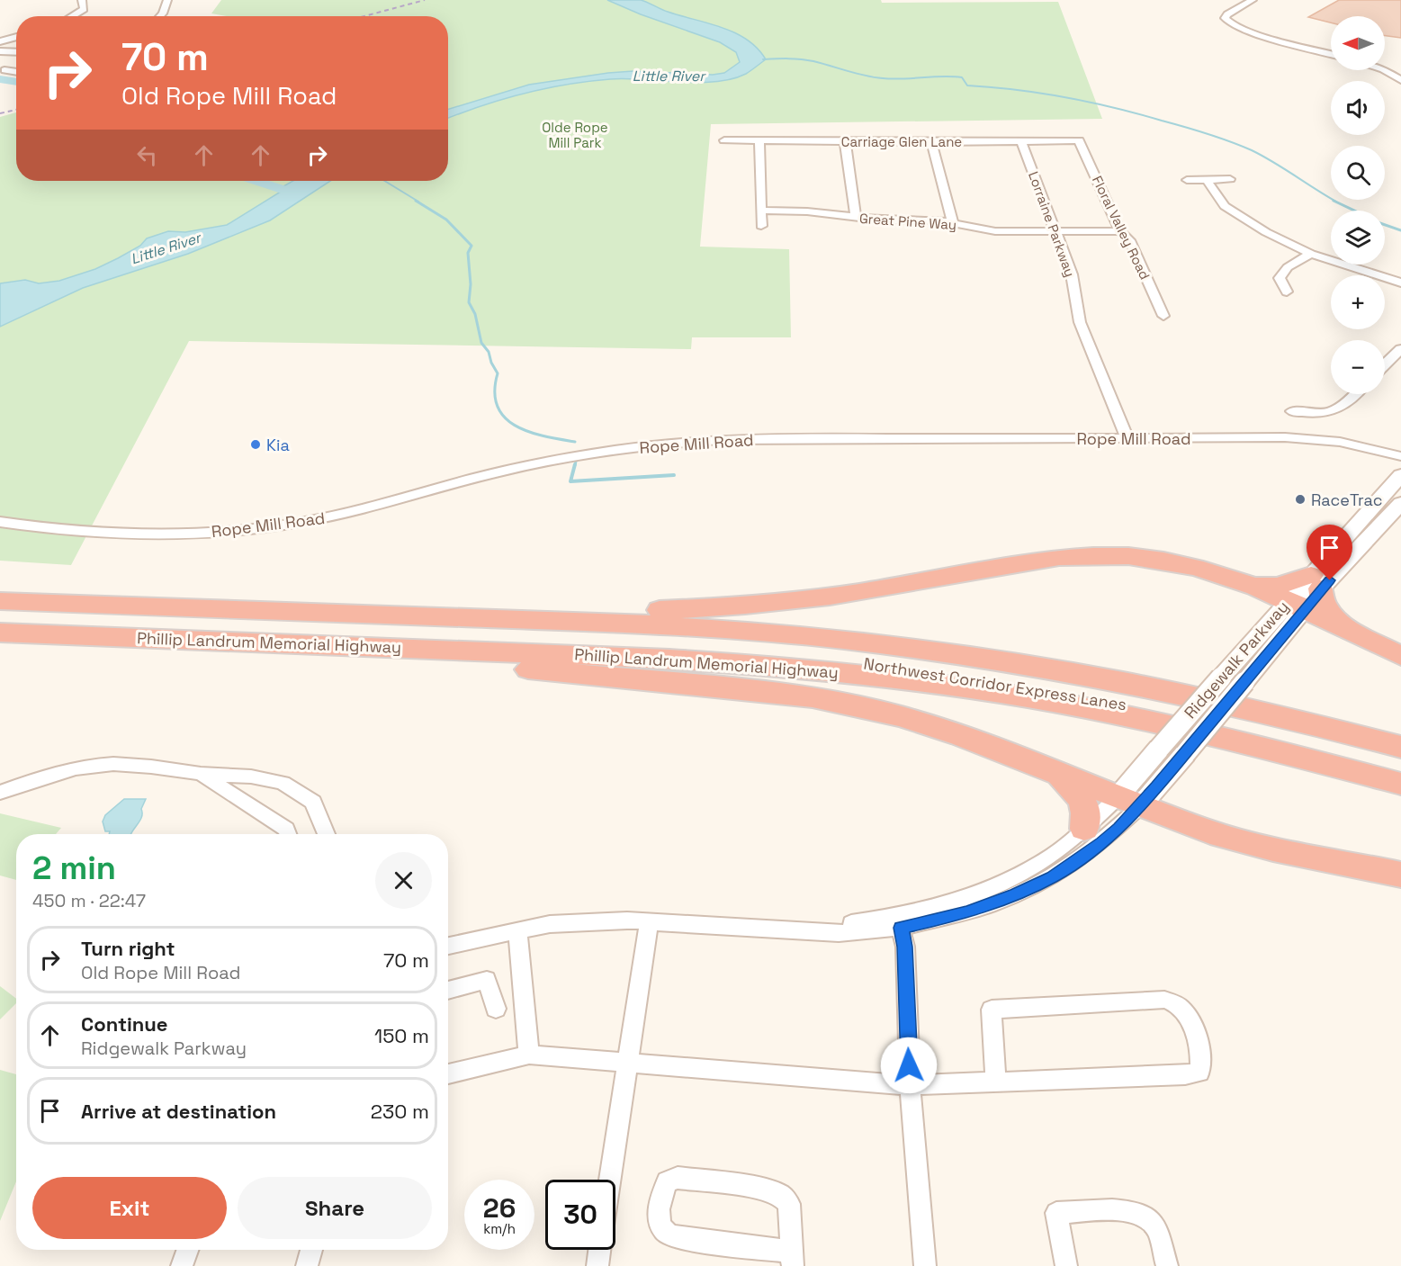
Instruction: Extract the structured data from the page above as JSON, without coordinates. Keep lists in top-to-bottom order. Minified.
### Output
{"streets":{"highway":["Phillip Landrum Memorial Highway","Northwest Corridor Express Lanes"],"main road":["Ridgewalk Parkway"],"street":["Carriage Glen Lane","Great Pine Way","Lorraine Parkway","Floral Valley Road","Rope Mill Road"]},"crossings":[["Carriage Glen Lane","Lorraine Parkway"],["Carriage Glen Lane","Floral Valley Road"],["Great Pine Way","Lorraine Parkway"],["Great Pine Way","Floral Valley Road"],["Lorraine Parkway","Rope Mill Road"]],"water":["Little River"],"parks":["Olde Rope Mill Park"],"places":["Kia","RaceTrac"],"north":"left","page":{"map_buttons":["+","−"],"turn":["70 m","Old Rope Mill Road"],"heading":["2 min","450 m · 22:47"],"list":[{"name":"Turn right","note":"Old Rope Mill Road","value":"70 m"},{"name":"Continue","note":"Ridgewalk Parkway","value":"150 m"},{"name":"Arrive at destination","value":"230 m"}],"buttons":["Exit","Share"],"speed":"26 km/h","limit":"30"}}
